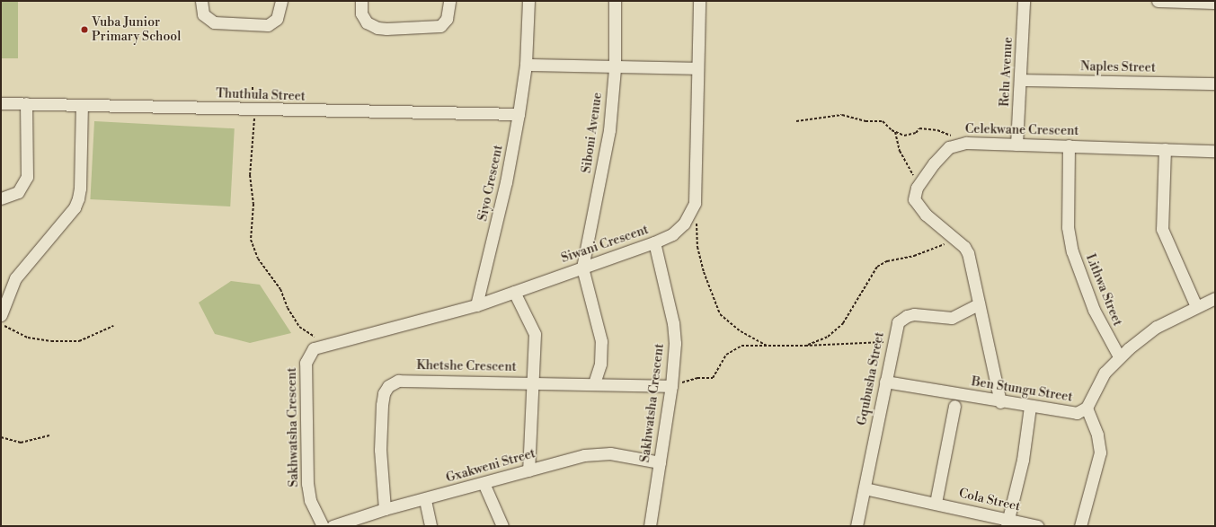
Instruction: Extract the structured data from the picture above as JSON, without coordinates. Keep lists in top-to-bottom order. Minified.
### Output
{"streets":{"street":["Naples Street","Relu Avenue","Thuthula Street","Celekwane Crescent","Siboni Avenue","Siyo Crescent","Siwani Crescent","Lithwa Street","Khetshe Crescent","Gqubusha Street","Ben Stungu Street","Sakhwatsha Crescent","Gxakweni Street","Cola Street"]},"crossings":[["Naples Street","Relu Avenue"],["Relu Avenue","Celekwane Crescent"],["Thuthula Street","Siyo Crescent"],["Celekwane Crescent","Lithwa Street"],["Siboni Avenue","Siwani Crescent"],["Siyo Crescent","Siwani Crescent"],["Siwani Crescent","Sakhwatsha Crescent"],["Lithwa Street","Ben Stungu Street"],["Khetshe Crescent","Sakhwatsha Crescent"],["Khetshe Crescent","Gxakweni Street"],["Gqubusha Street","Ben Stungu Street"],["Gqubusha Street","Cola Street"],["Sakhwatsha Crescent","Gxakweni Street"]],"places":["Vuba Junior Primary School"]}
